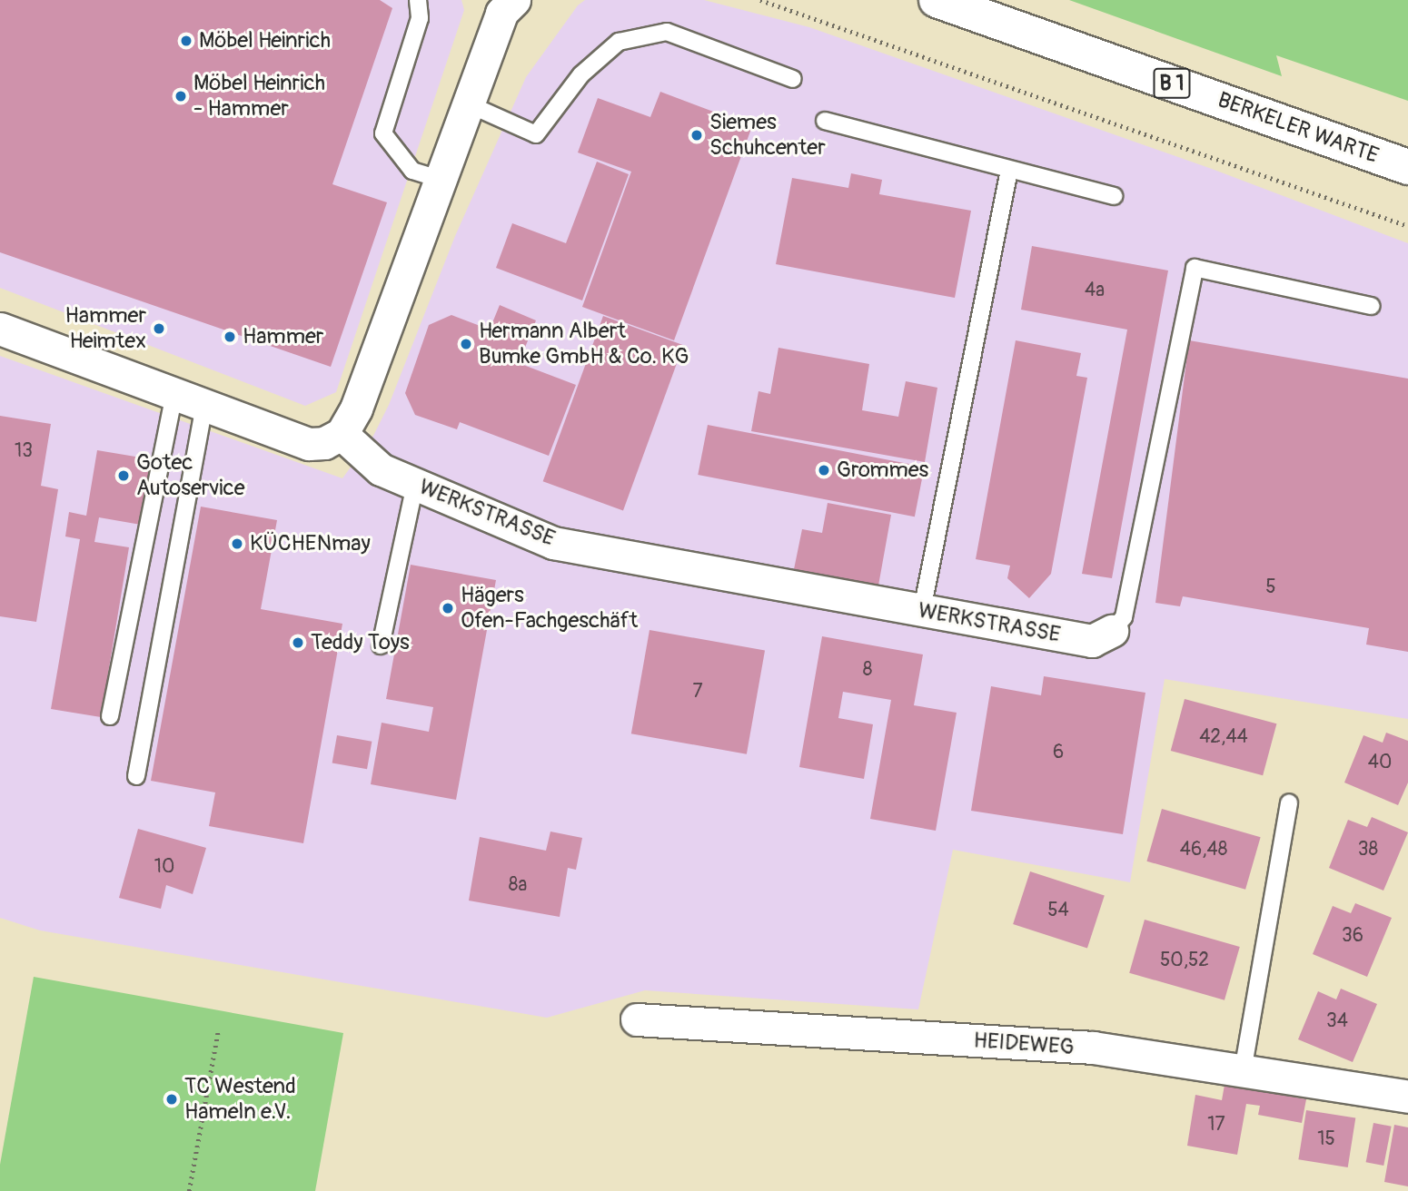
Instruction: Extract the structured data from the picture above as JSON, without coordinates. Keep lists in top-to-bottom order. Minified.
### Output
{"streets":{"main road":["B 1","BERKELER WARTE"],"street":["WERKSTRASSE","HEIDEWEG"]},"places":["Möbel Heinrich","Möbel Heinrich - Hammer","Siemes Schuhcenter","Hammer Heimtex","Hammer","Hermann Albert Bumke GmbH & Co. KG","Grommes","Gotec Autoservice","KÜCHENmay","Hägers Ofen-Fachgeschäft","Teddy Toys","TC Westend Hameln e.V."],"house_numbers":["4a","13","5","8","7","42,44","6","40","46,48","38","10","8a","54","36","50,52","34","17","15"]}
